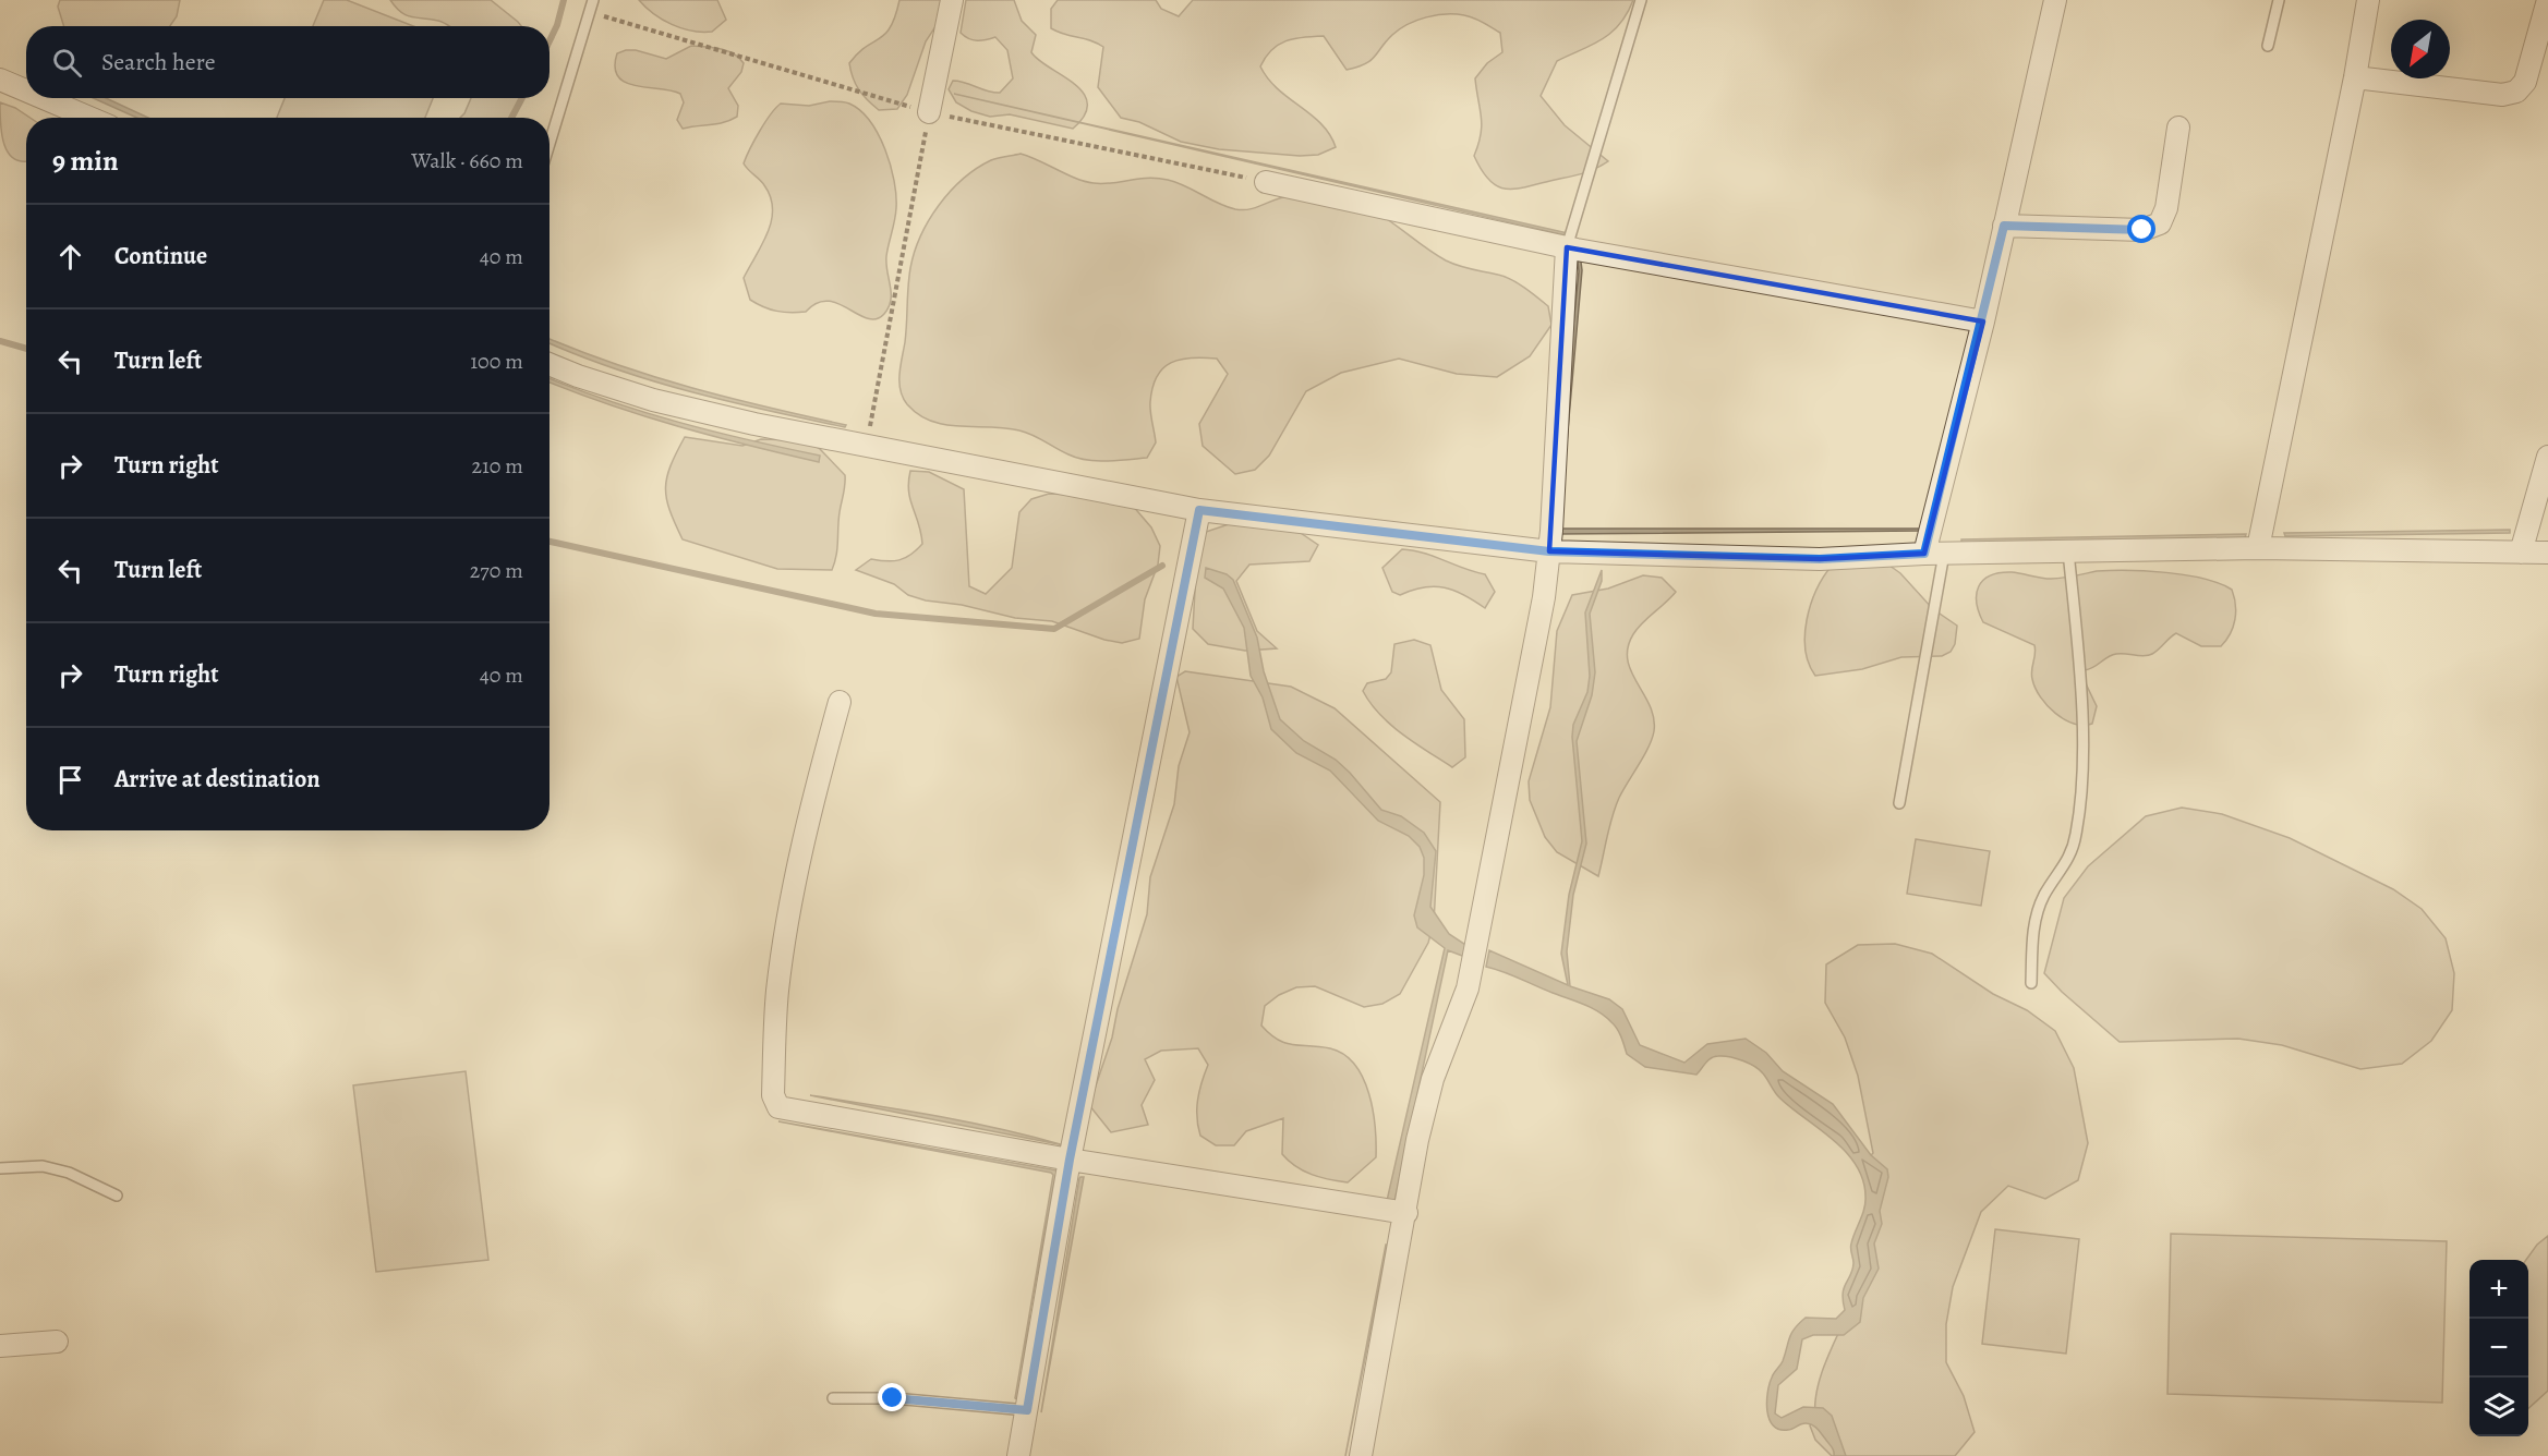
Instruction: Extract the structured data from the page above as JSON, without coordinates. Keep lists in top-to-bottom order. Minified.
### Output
{"north":"bottom left","page":{"search":"Search here","heading":["9 min","Walk · 660 m"],"list":[["Continue","40 m"],["Turn left","100 m"],["Turn right","210 m"],["Turn left","270 m"],["Turn right","40 m"],"Arrive at destination"],"map_buttons":["+","−"]}}
